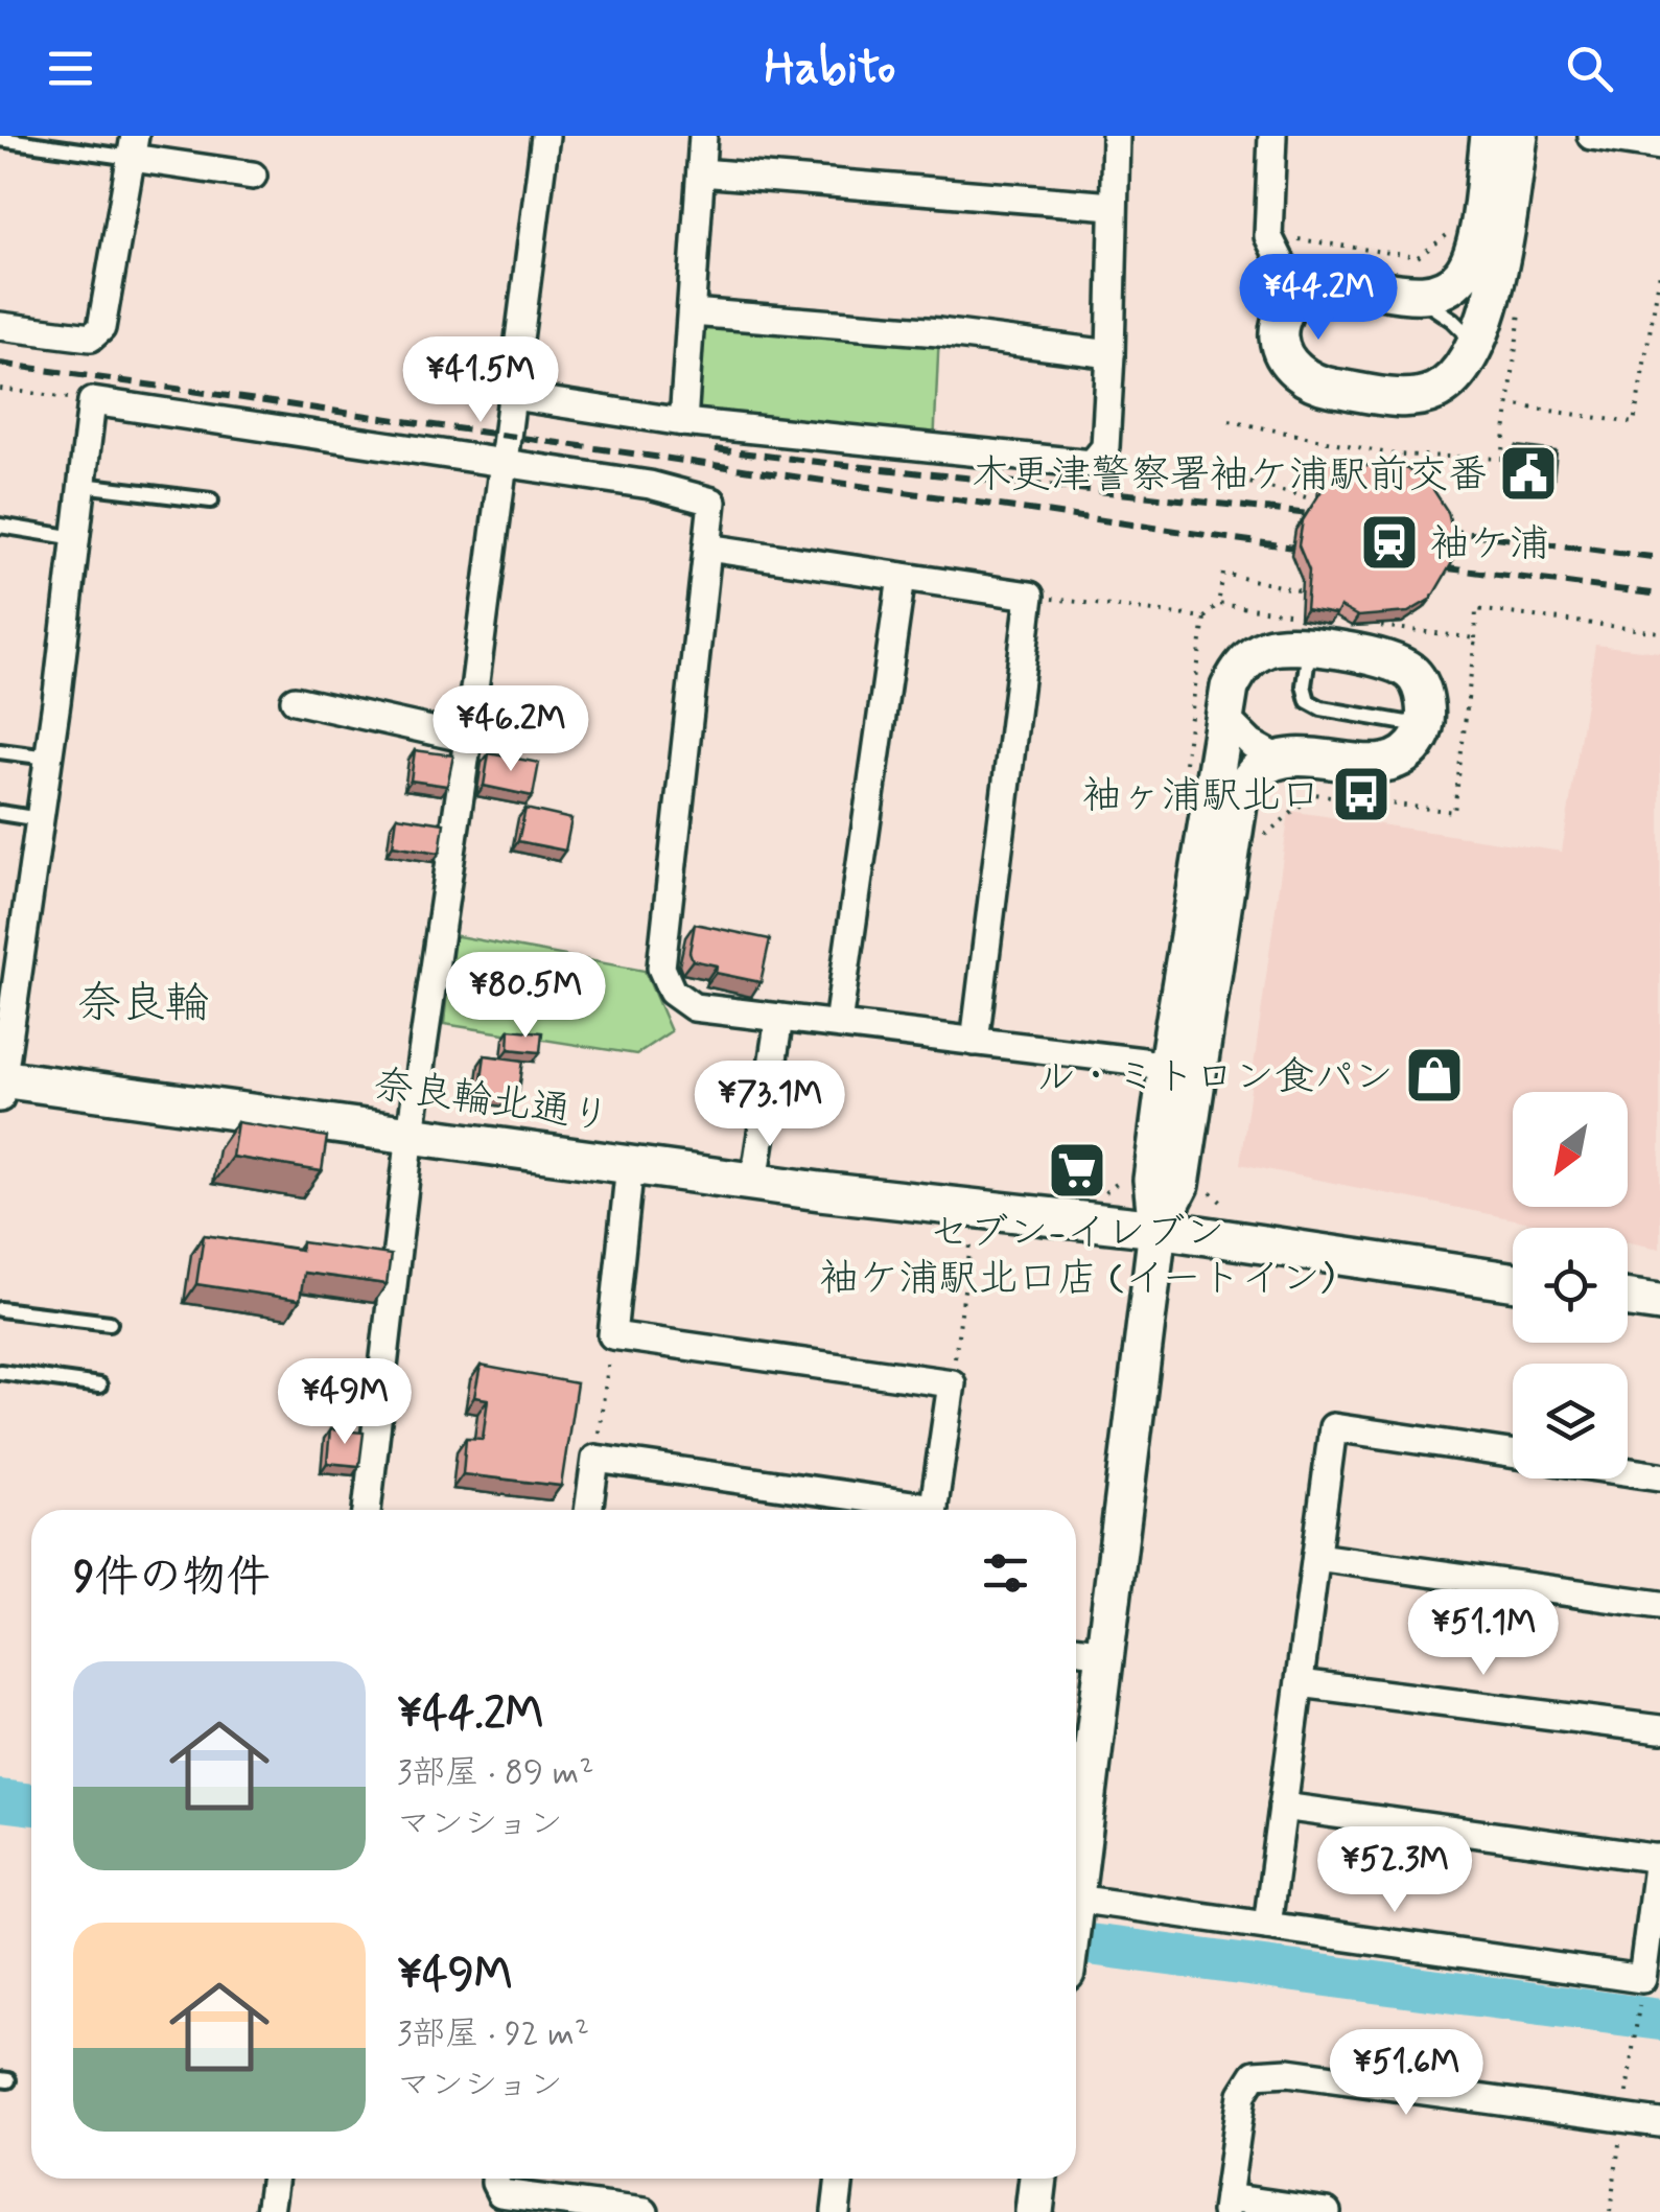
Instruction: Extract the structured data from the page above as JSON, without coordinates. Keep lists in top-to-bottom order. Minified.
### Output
{"streets":{"street":["奈良輪北通り"]},"districts":["奈良輪"],"places":{"public building":["木更津警察署袖ケ浦駅前交番"],"station":["袖ケ浦"],"bus stop":["袖ヶ浦駅北口"],"shop":["ル・ミトロン食パン"],"supermarket":["セブン-イレブン 袖ケ浦駅北口店 (イートイン)"]},"north":"bottom left","page":{"header":"Habito","price":["¥44.2M","¥41.5M","¥46.2M","¥80.5M","¥73.1M","¥49M","¥51.1M","¥52.3M","¥51.6M"],"heading":"9件の物件","list":[{"name":"¥44.2M","note":"3部屋 · 89 m² · マンション"},{"name":"¥49M","note":"3部屋 · 92 m² · マンション"}]}}
